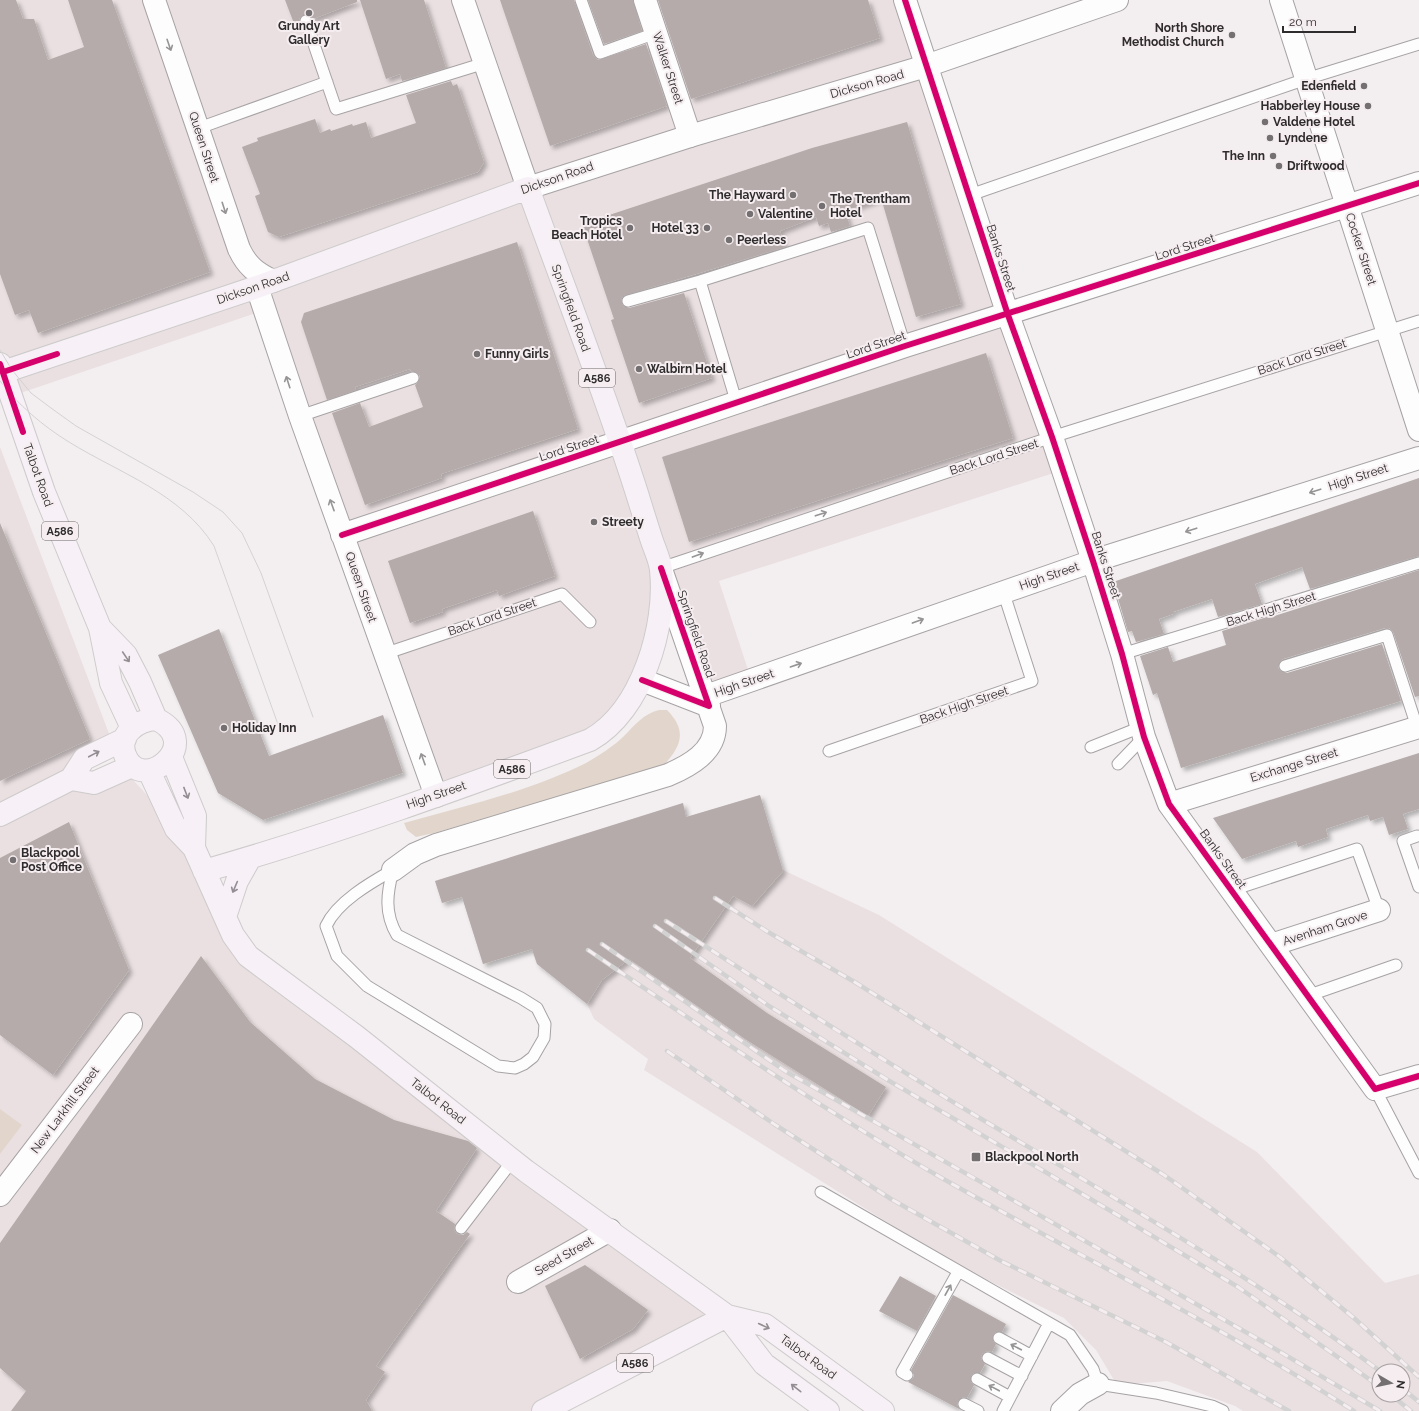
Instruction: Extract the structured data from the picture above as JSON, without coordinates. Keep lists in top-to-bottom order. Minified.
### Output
{"streets":{"main road":["Dickson Road","Springfield Road","A586","Talbot Road","High Street"],"street":["Walker Street","Queen Street","Lord Street","Cocker Street","Banks Street","Exchange Street","Avenham Grove","New Larkhill Street","Seed Street"],"lane":["Back Lord Street","Back High Street"]},"crossings":[["Walker Street","Dickson Road"],["Dickson Road","Queen Street"],["Dickson Road","Banks Street"],["Dickson Road","Springfield Road"],["Dickson Road","Talbot Road"],["Queen Street","Lord Street"],["Queen Street","Back Lord Street"],["Queen Street","High Street"],["Lord Street","Cocker Street"],["Lord Street","Banks Street"],["Lord Street","Springfield Road"],["Cocker Street","Back Lord Street"],["Banks Street","Back Lord Street"],["Banks Street","High Street"],["Banks Street","Back High Street"],["Banks Street","Exchange Street"],["Banks Street","Avenham Grove"],["Springfield Road","Back Lord Street"],["Springfield Road","High Street"],["Back Lord Street","High Street"],["A586","Talbot Road"],["Talbot Road","High Street"],["Talbot Road","Seed Street"],["High Street","Back High Street"]],"one_way":["Back Lord Street"],"places":{"other":["Grundy Art Gallery","North Shore Methodist Church","Edenfield","Habberley House","Valdene Hotel","Lyndene","The Inn","Driftwood","The Hayward","The Trentham Hotel","Valentine","Tropics Beach Hotel","Hotel 33","Peerless","Funny Girls","Walbirn Hotel","Streety","Holiday Inn","Blackpool Post Office"],"transit":["Blackpool North"]},"scale_bar":"20 m","north":"right"}
